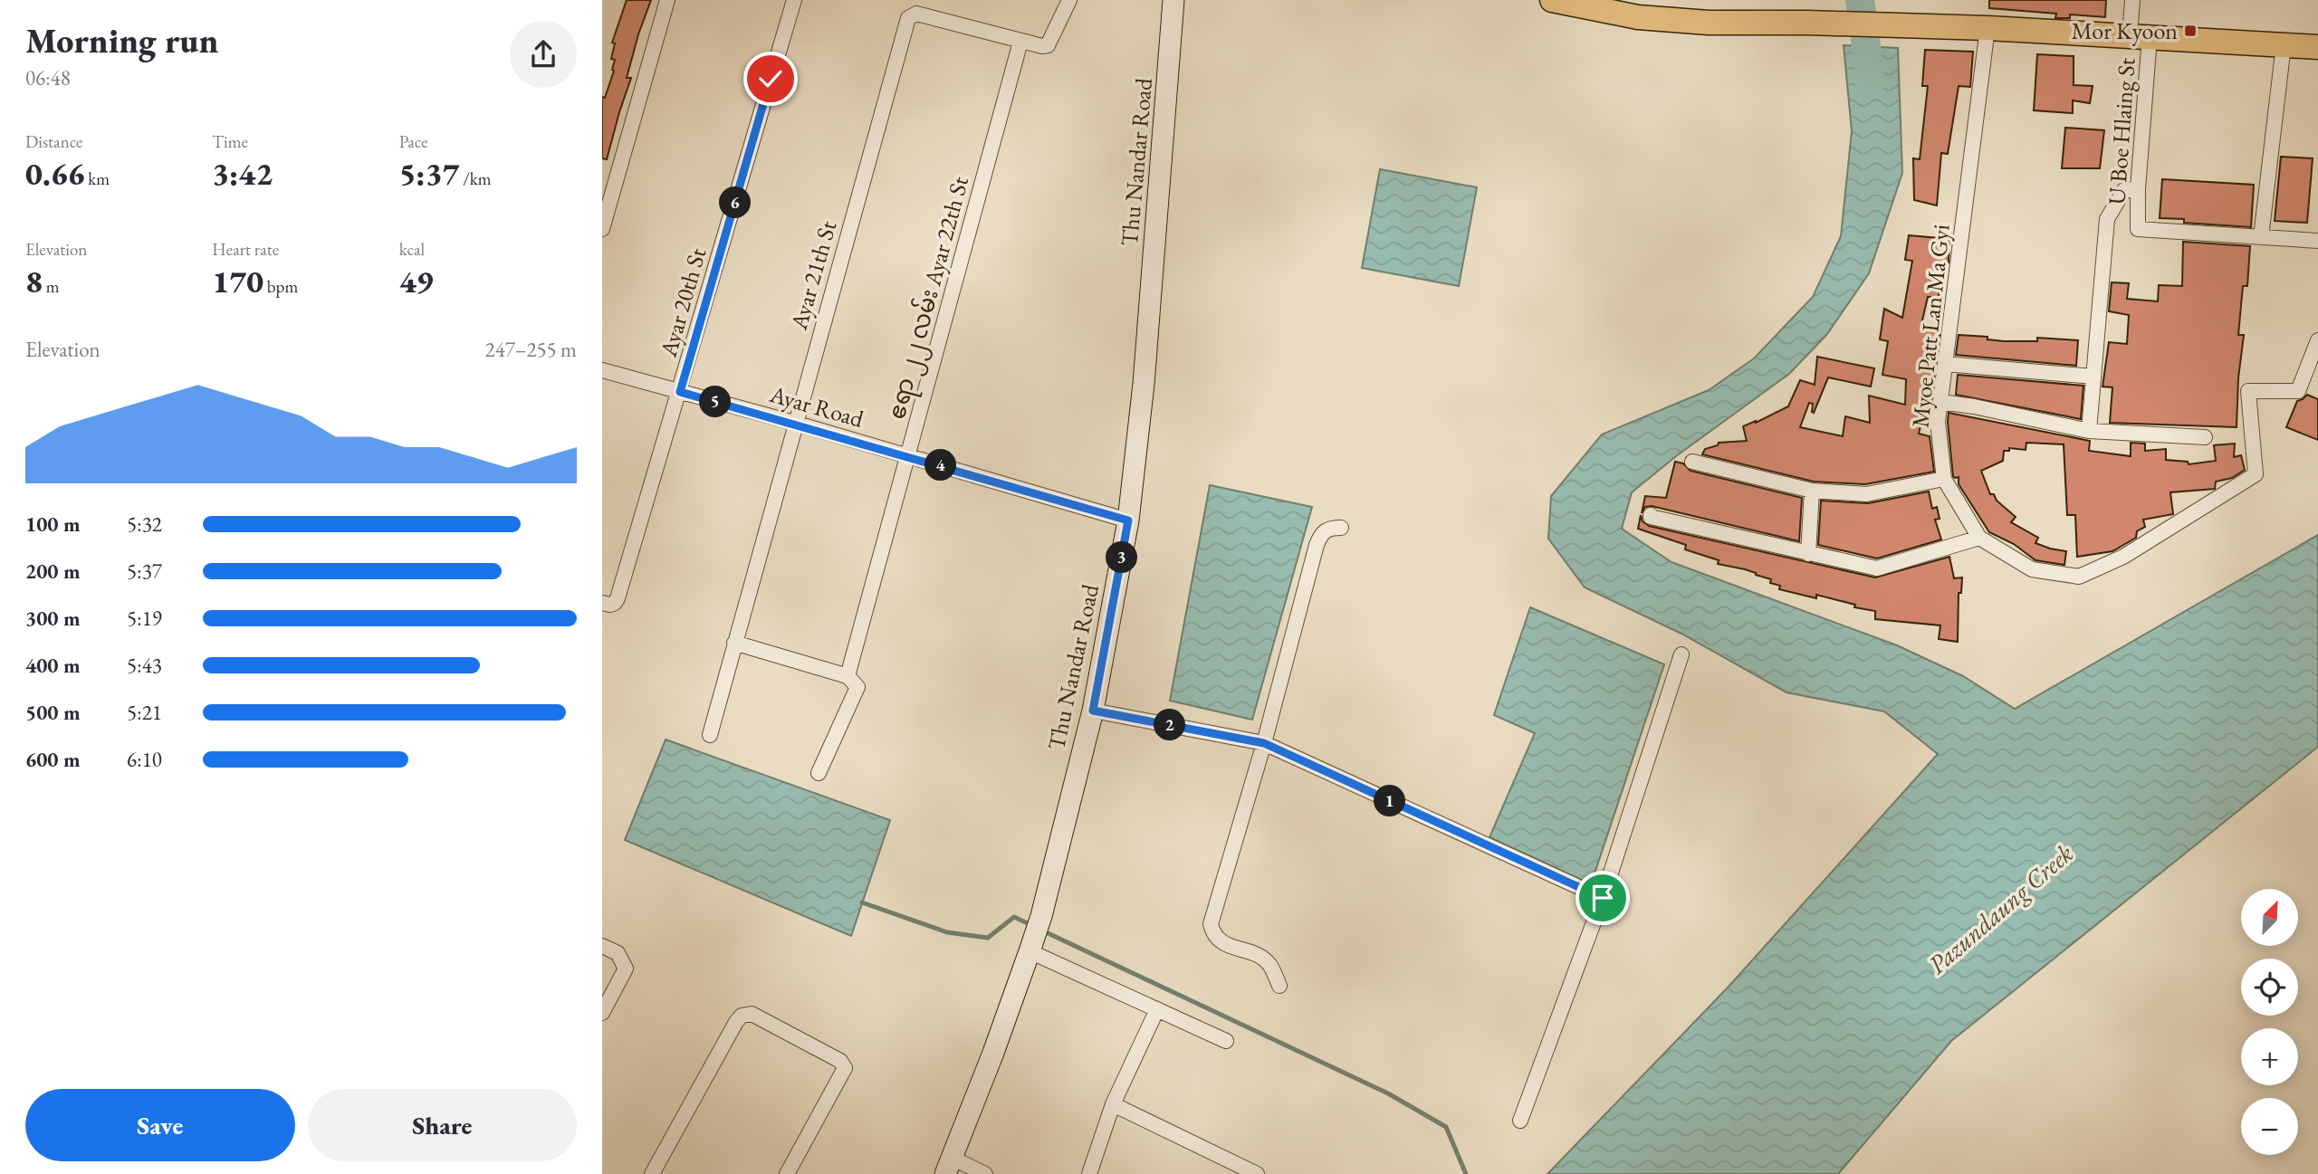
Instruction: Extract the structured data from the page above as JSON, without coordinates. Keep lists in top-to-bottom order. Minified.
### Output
{"streets":{"main road":["Thu Nandar Road"],"street":["U Boe Hlaing St","Ayar 21th St","ဧရာ ၂၂ လမ်း Ayar 22th St","Ayar 20th St","Myoe Patt Lan Ma Gyi","Ayar Road"]},"crossings":[["Thu Nandar Road","Ayar Road"],["Ayar 21th St","ဧရာ ၂၂ လမ်း Ayar 22th St"],["Ayar 21th St","Ayar Road"],["ဧရာ ၂၂ လမ်း Ayar 22th St","Ayar Road"],["Ayar 20th St","Ayar Road"]],"water":["Pazundaung Creek"],"places":{"transit":["Mor Kyoon"]},"north":"top right","page":{"heading":["Morning run","06:48"],"stats":[["Distance","0.66 km"],["Time","3:42"],["Pace","5:37 /km"],["Elevation","8 m"],["Heart rate","170 bpm"],["kcal","49"]],"pins":["6","5","4","3","2","1"],"chart":["Elevation","247–255 m"],"list":[{"name":"100 m","note":"5:32"},{"name":"200 m","note":"5:37"},{"name":"300 m","note":"5:19"},{"name":"400 m","note":"5:43"},{"name":"500 m","note":"5:21"},{"name":"600 m","note":"6:10"}],"map_buttons":["+","−"],"buttons":["Save","Share"]}}
